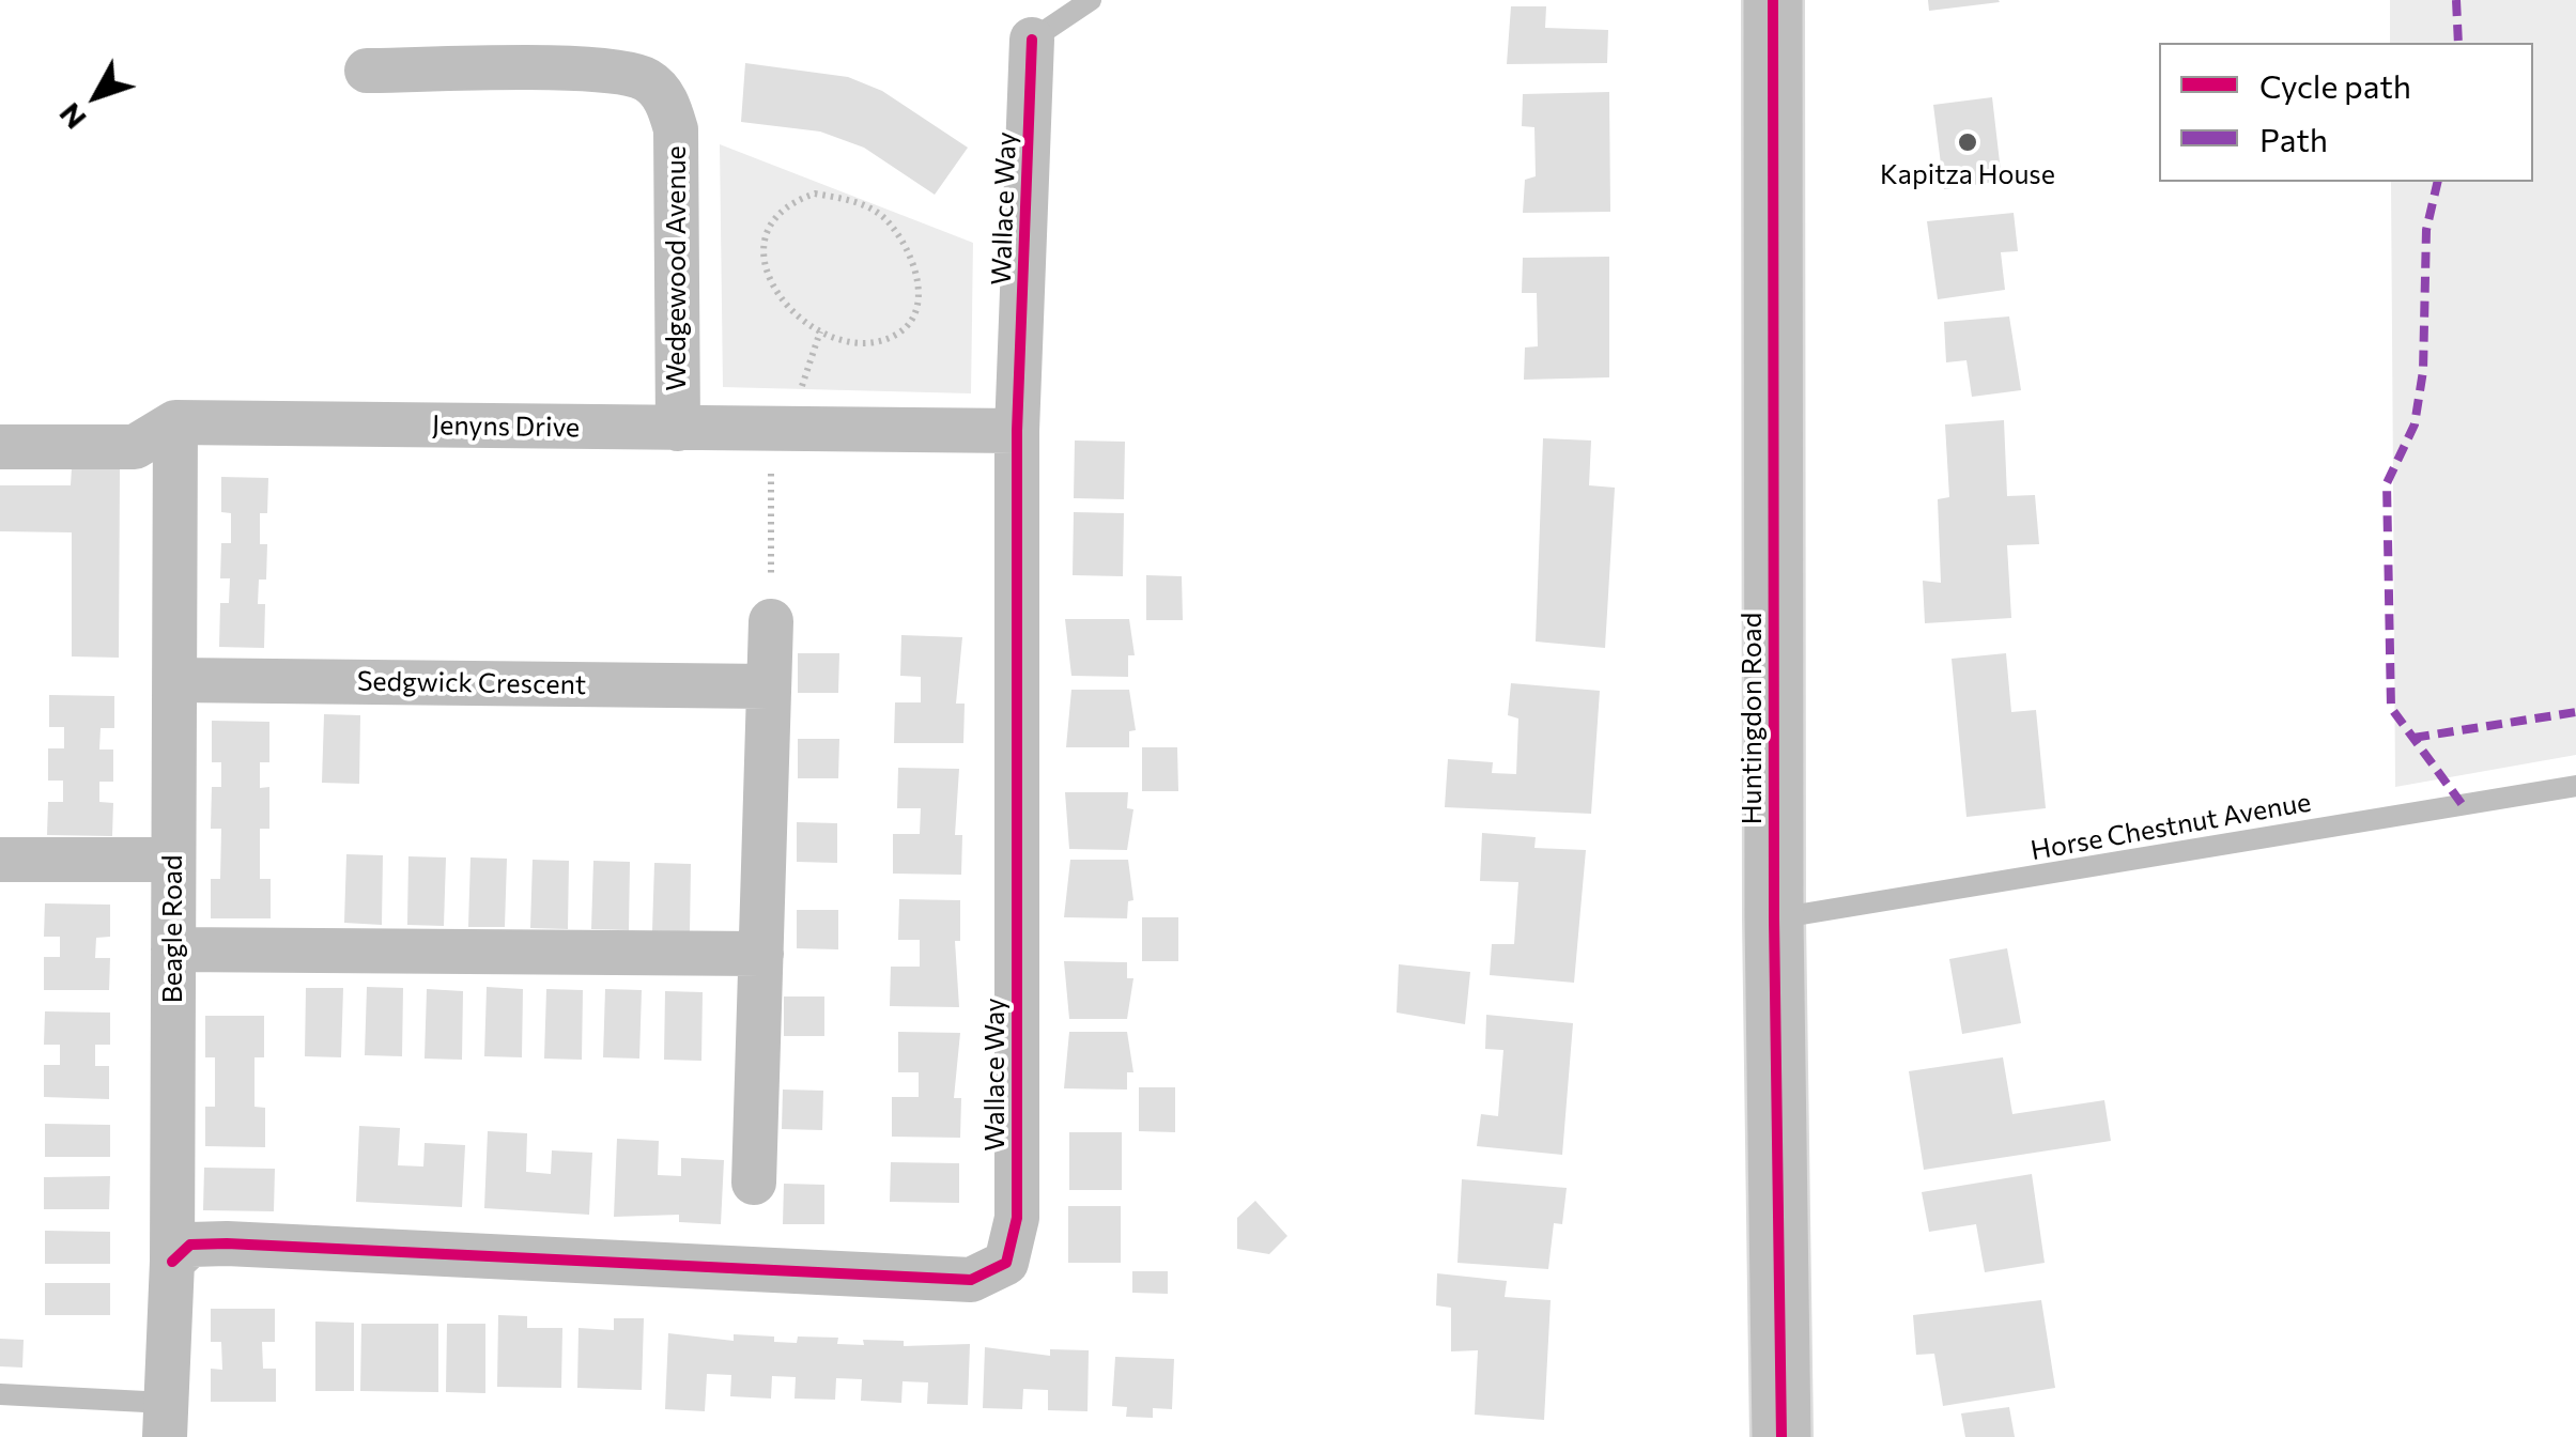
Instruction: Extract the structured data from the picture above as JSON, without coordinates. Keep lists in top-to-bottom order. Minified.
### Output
{"streets":{"main road":["Huntingdon Road"],"street":["Wallace Way","Wedgewood Avenue","Jenyns Drive","Sedgwick Crescent","Beagle Road"],"lane":["Horse Chestnut Avenue"]},"crossings":[["Wallace Way","Jenyns Drive"],["Wallace Way","Beagle Road"],["Wedgewood Avenue","Jenyns Drive"],["Jenyns Drive","Beagle Road"],["Sedgwick Crescent","Beagle Road"],["Huntingdon Road","Horse Chestnut Avenue"]],"places":["Kapitza House"],"legend":["Cycle path","Path"],"north":"bottom left"}
